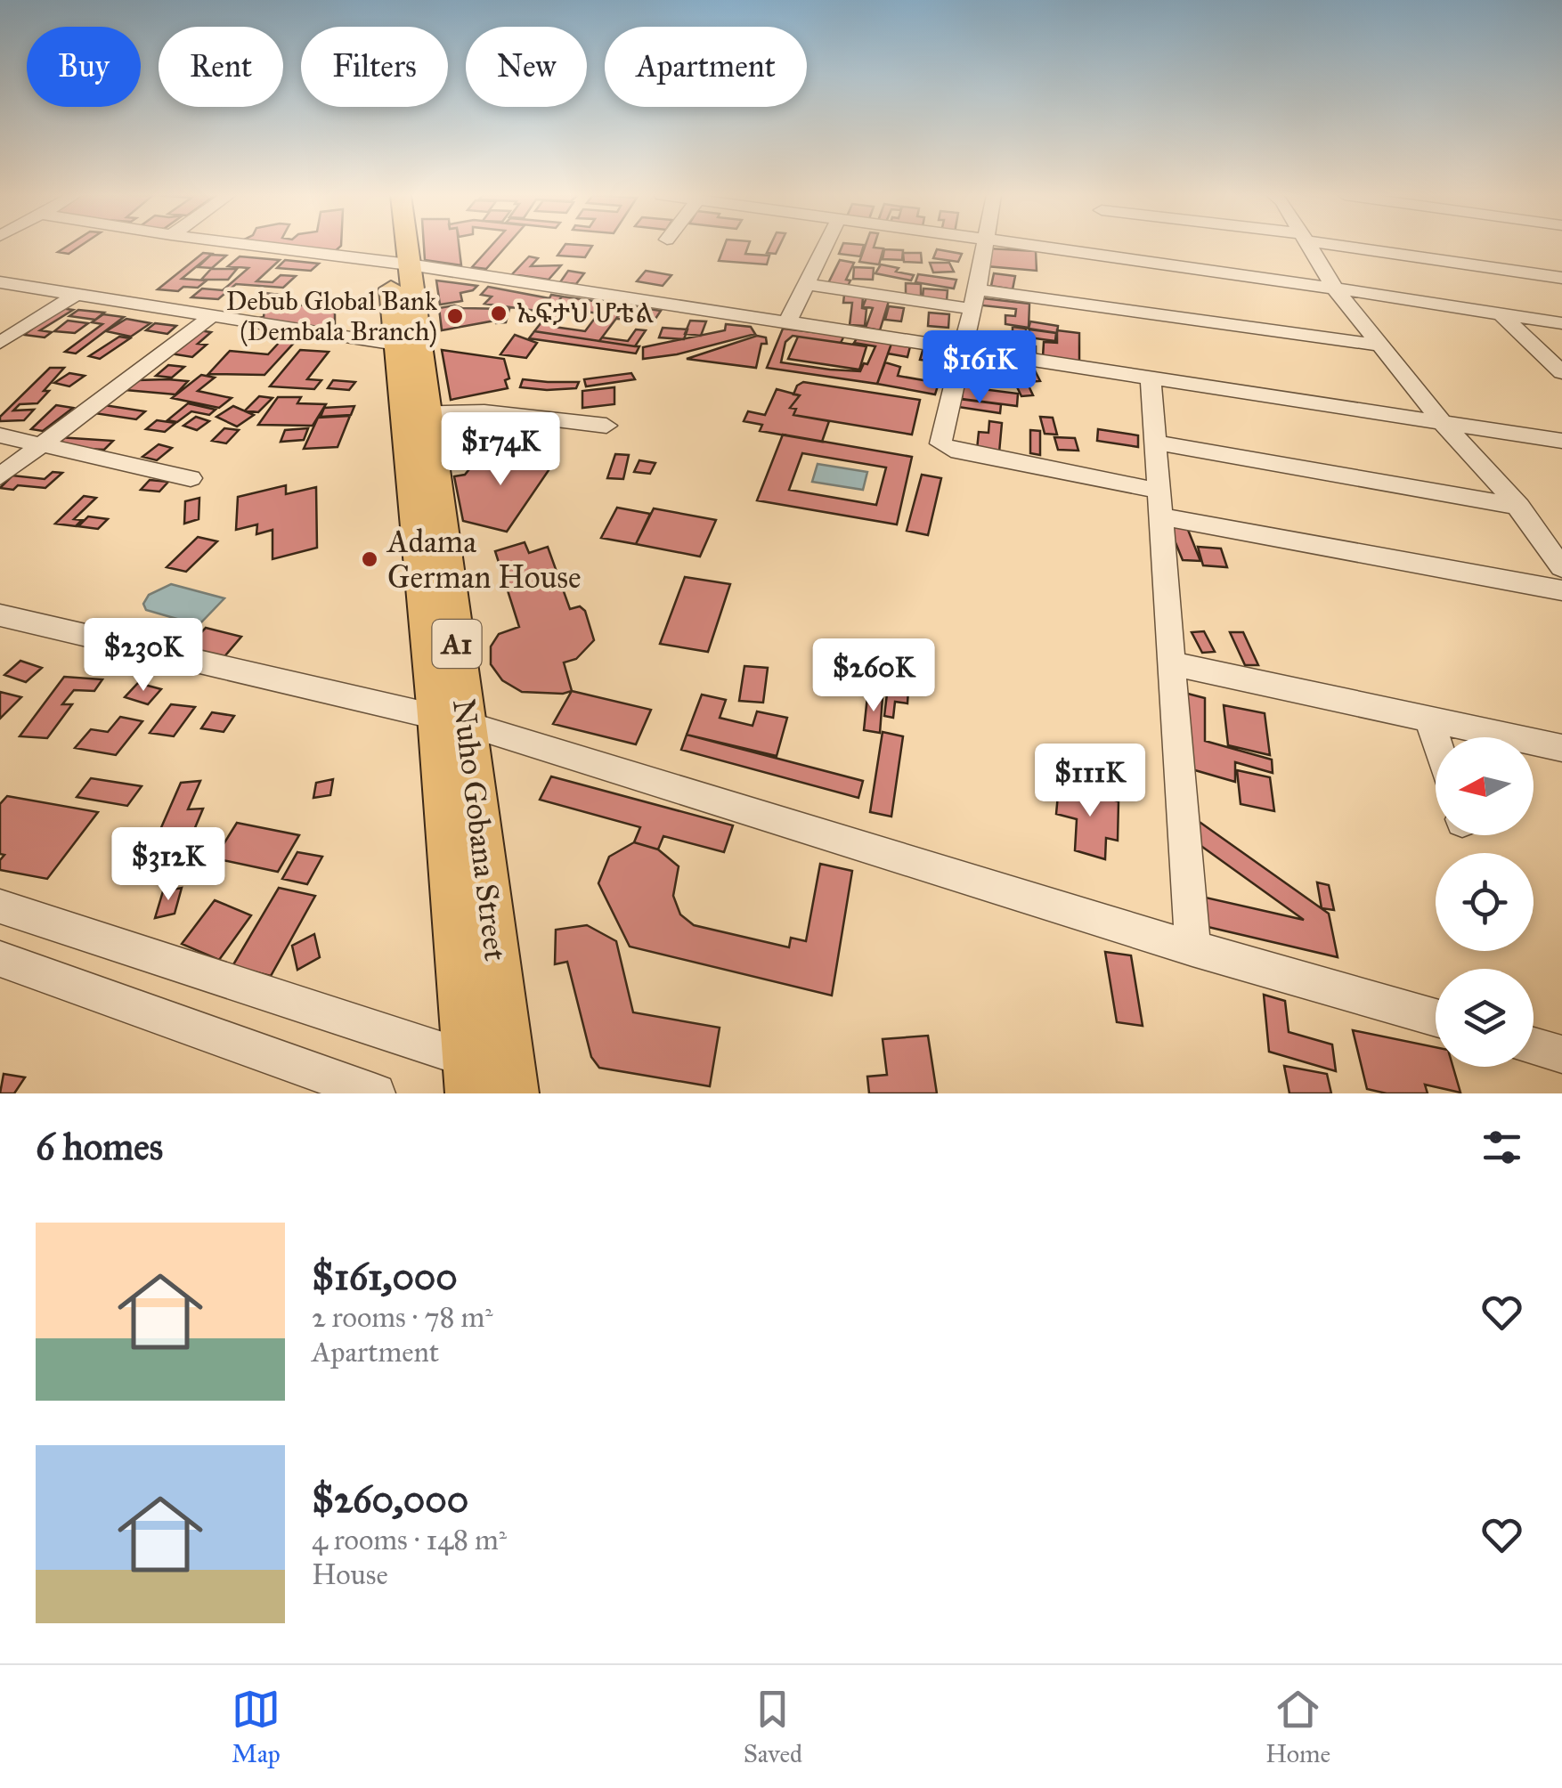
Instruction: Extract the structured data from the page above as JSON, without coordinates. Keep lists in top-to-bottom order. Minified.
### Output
{"streets":{"main road":["A1","Nuho Gobana Street"]},"places":["ኤፍታህ ሆቴል","Debub Global Bank (Dembala Branch)","Adama German House"],"north":"left","page":{"chip":["Buy","Rent","Filters","New","Apartment"],"price":["$161K","$174K","$230K","$260K","$111K","$312K"],"heading":"6 homes","list":[{"name":"$161,000","note":"2 rooms · 78 m² · Apartment"},{"name":"$260,000","note":"4 rooms · 148 m² · House"}],"tabs":["Map","Saved","Home"]}}
